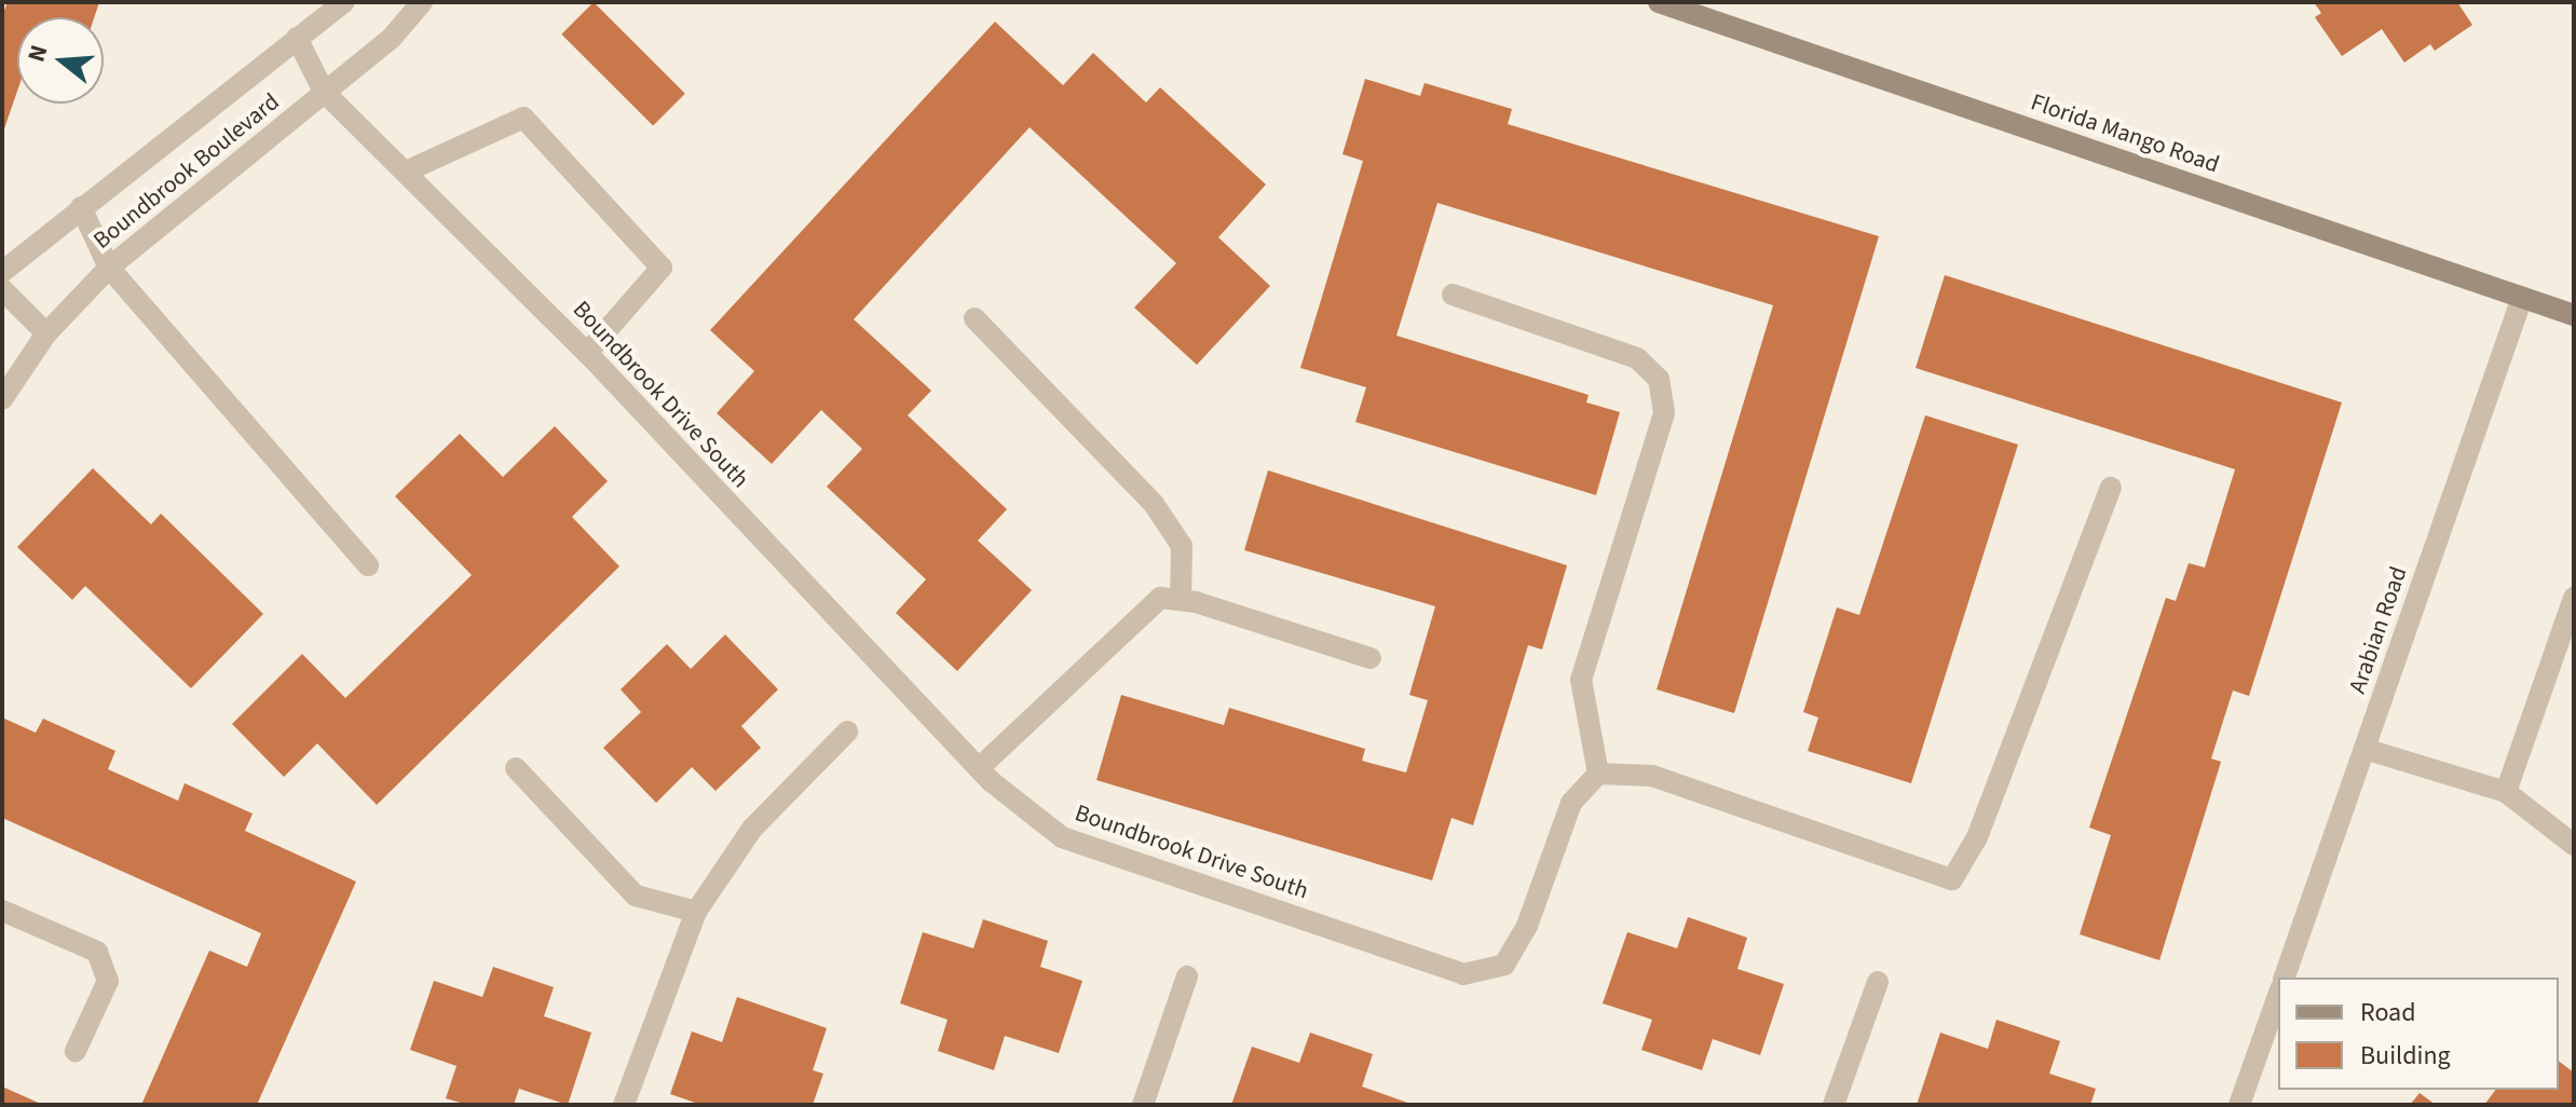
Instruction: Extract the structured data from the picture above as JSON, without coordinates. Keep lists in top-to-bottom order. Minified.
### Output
{"streets":{"street":["Florida Mango Road","Boundbrook Boulevard","Boundbrook Drive South","Arabian Road"]},"crossings":[["Florida Mango Road","Arabian Road"],["Boundbrook Boulevard","Boundbrook Drive South"]],"legend":["Road","Building"],"north":"left"}
